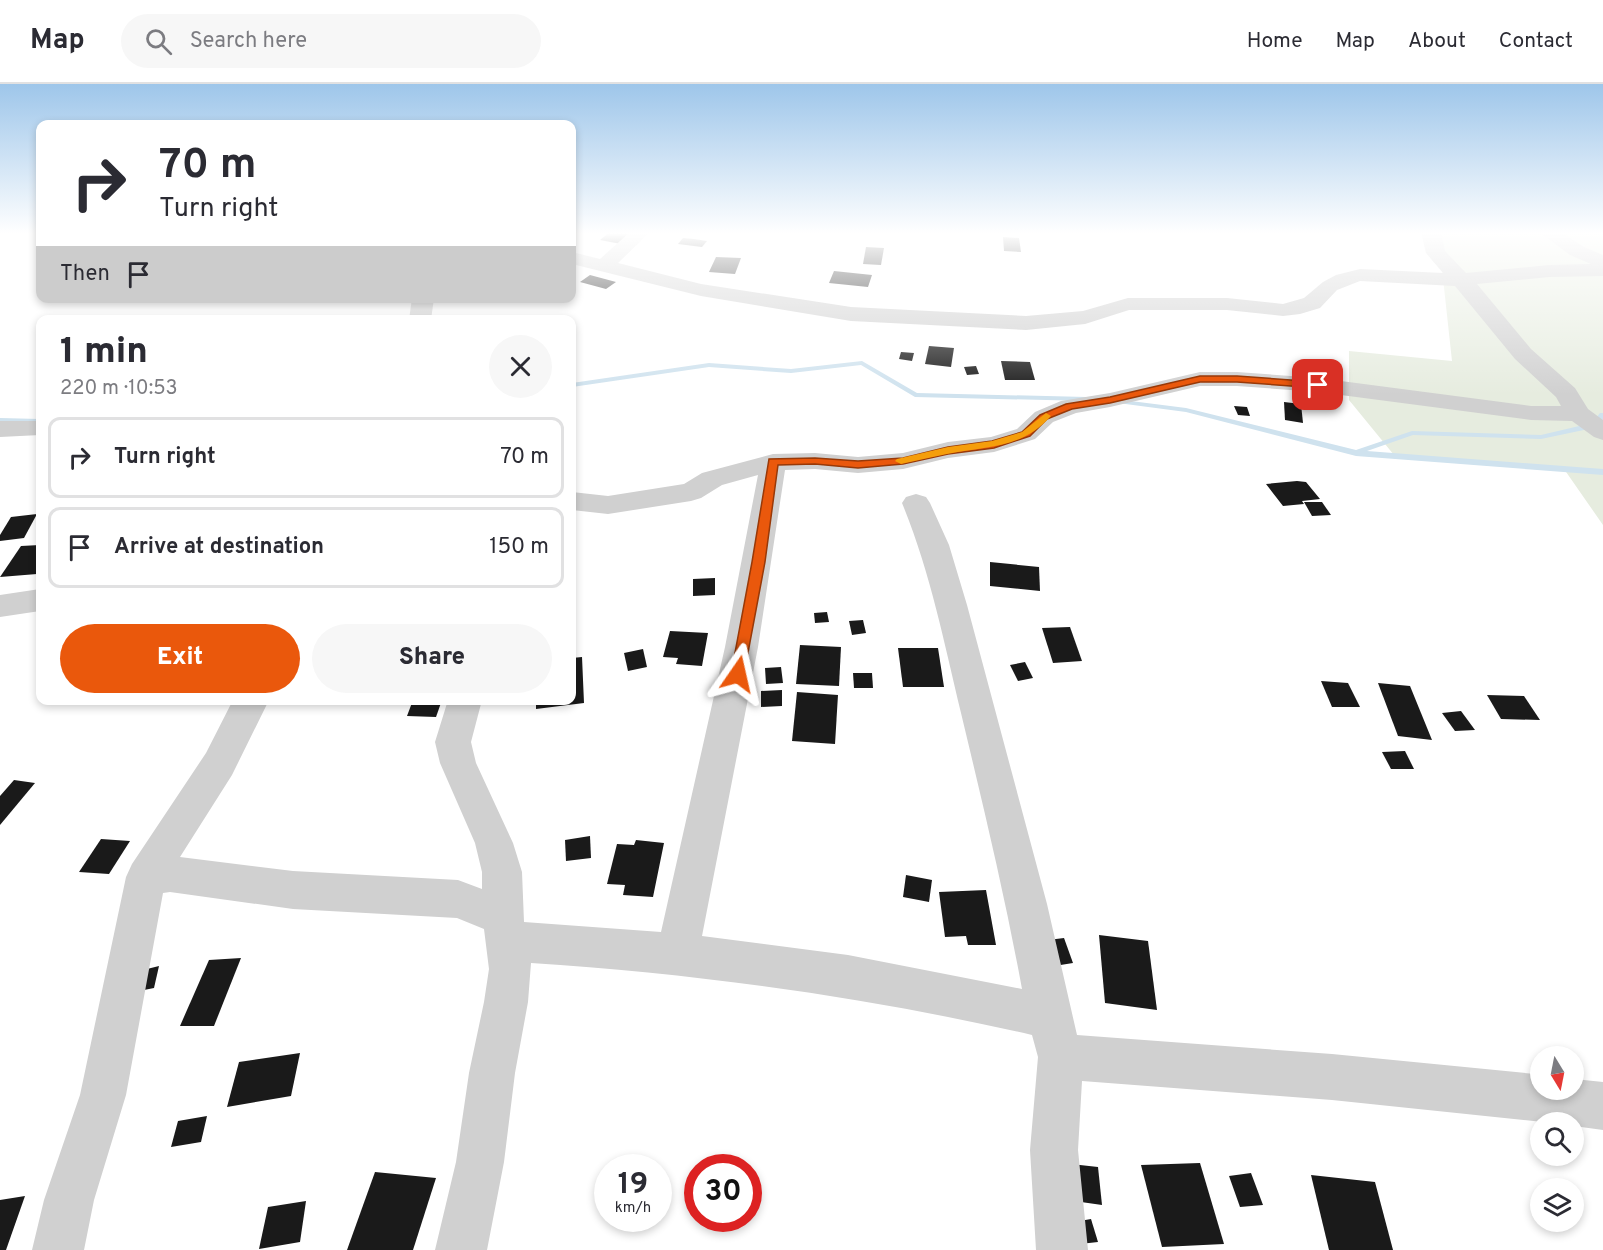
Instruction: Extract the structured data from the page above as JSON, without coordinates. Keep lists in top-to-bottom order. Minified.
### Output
{"north":"bottom","page":{"header":"Map","search":"Search here","nav":["Home","Map","About","Contact"],"turn":["70 m","Turn right"],"then":"Then","heading":["1 min","220 m · 10:53"],"list":[{"name":"Turn right","value":"70 m"},{"name":"Arrive at destination","value":"150 m"}],"buttons":["Exit","Share"],"speed":"19 km/h","limit":"30"}}
